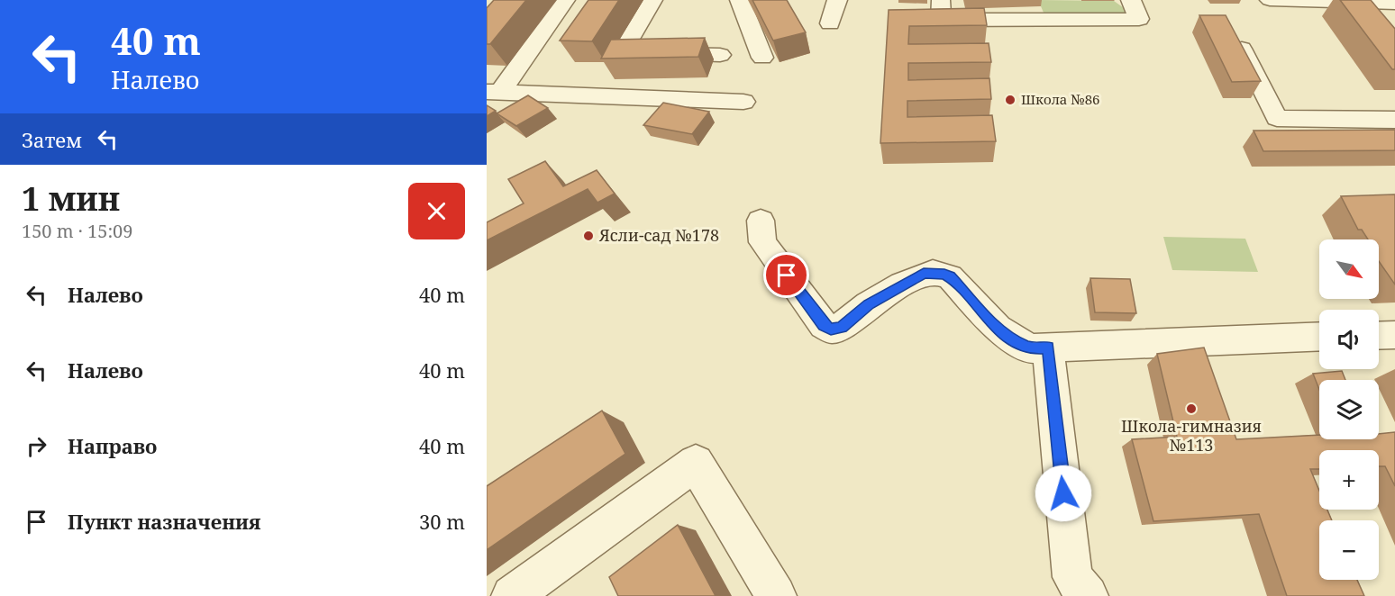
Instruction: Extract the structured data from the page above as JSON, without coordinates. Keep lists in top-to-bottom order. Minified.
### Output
{"places":["Школа №86","Ясли-сад №178","Школа-гимназия №113"],"north":"bottom right","page":{"turn":["40 m","Налево"],"then":"Затем","heading":["1 мин","150 m · 15:09"],"map_buttons":["+","−"],"list":[{"name":"Налево","value":"40 m"},{"name":"Налево","value":"40 m"},{"name":"Направо","value":"40 m"},{"name":"Пункт назначения","value":"30 m"}]}}
